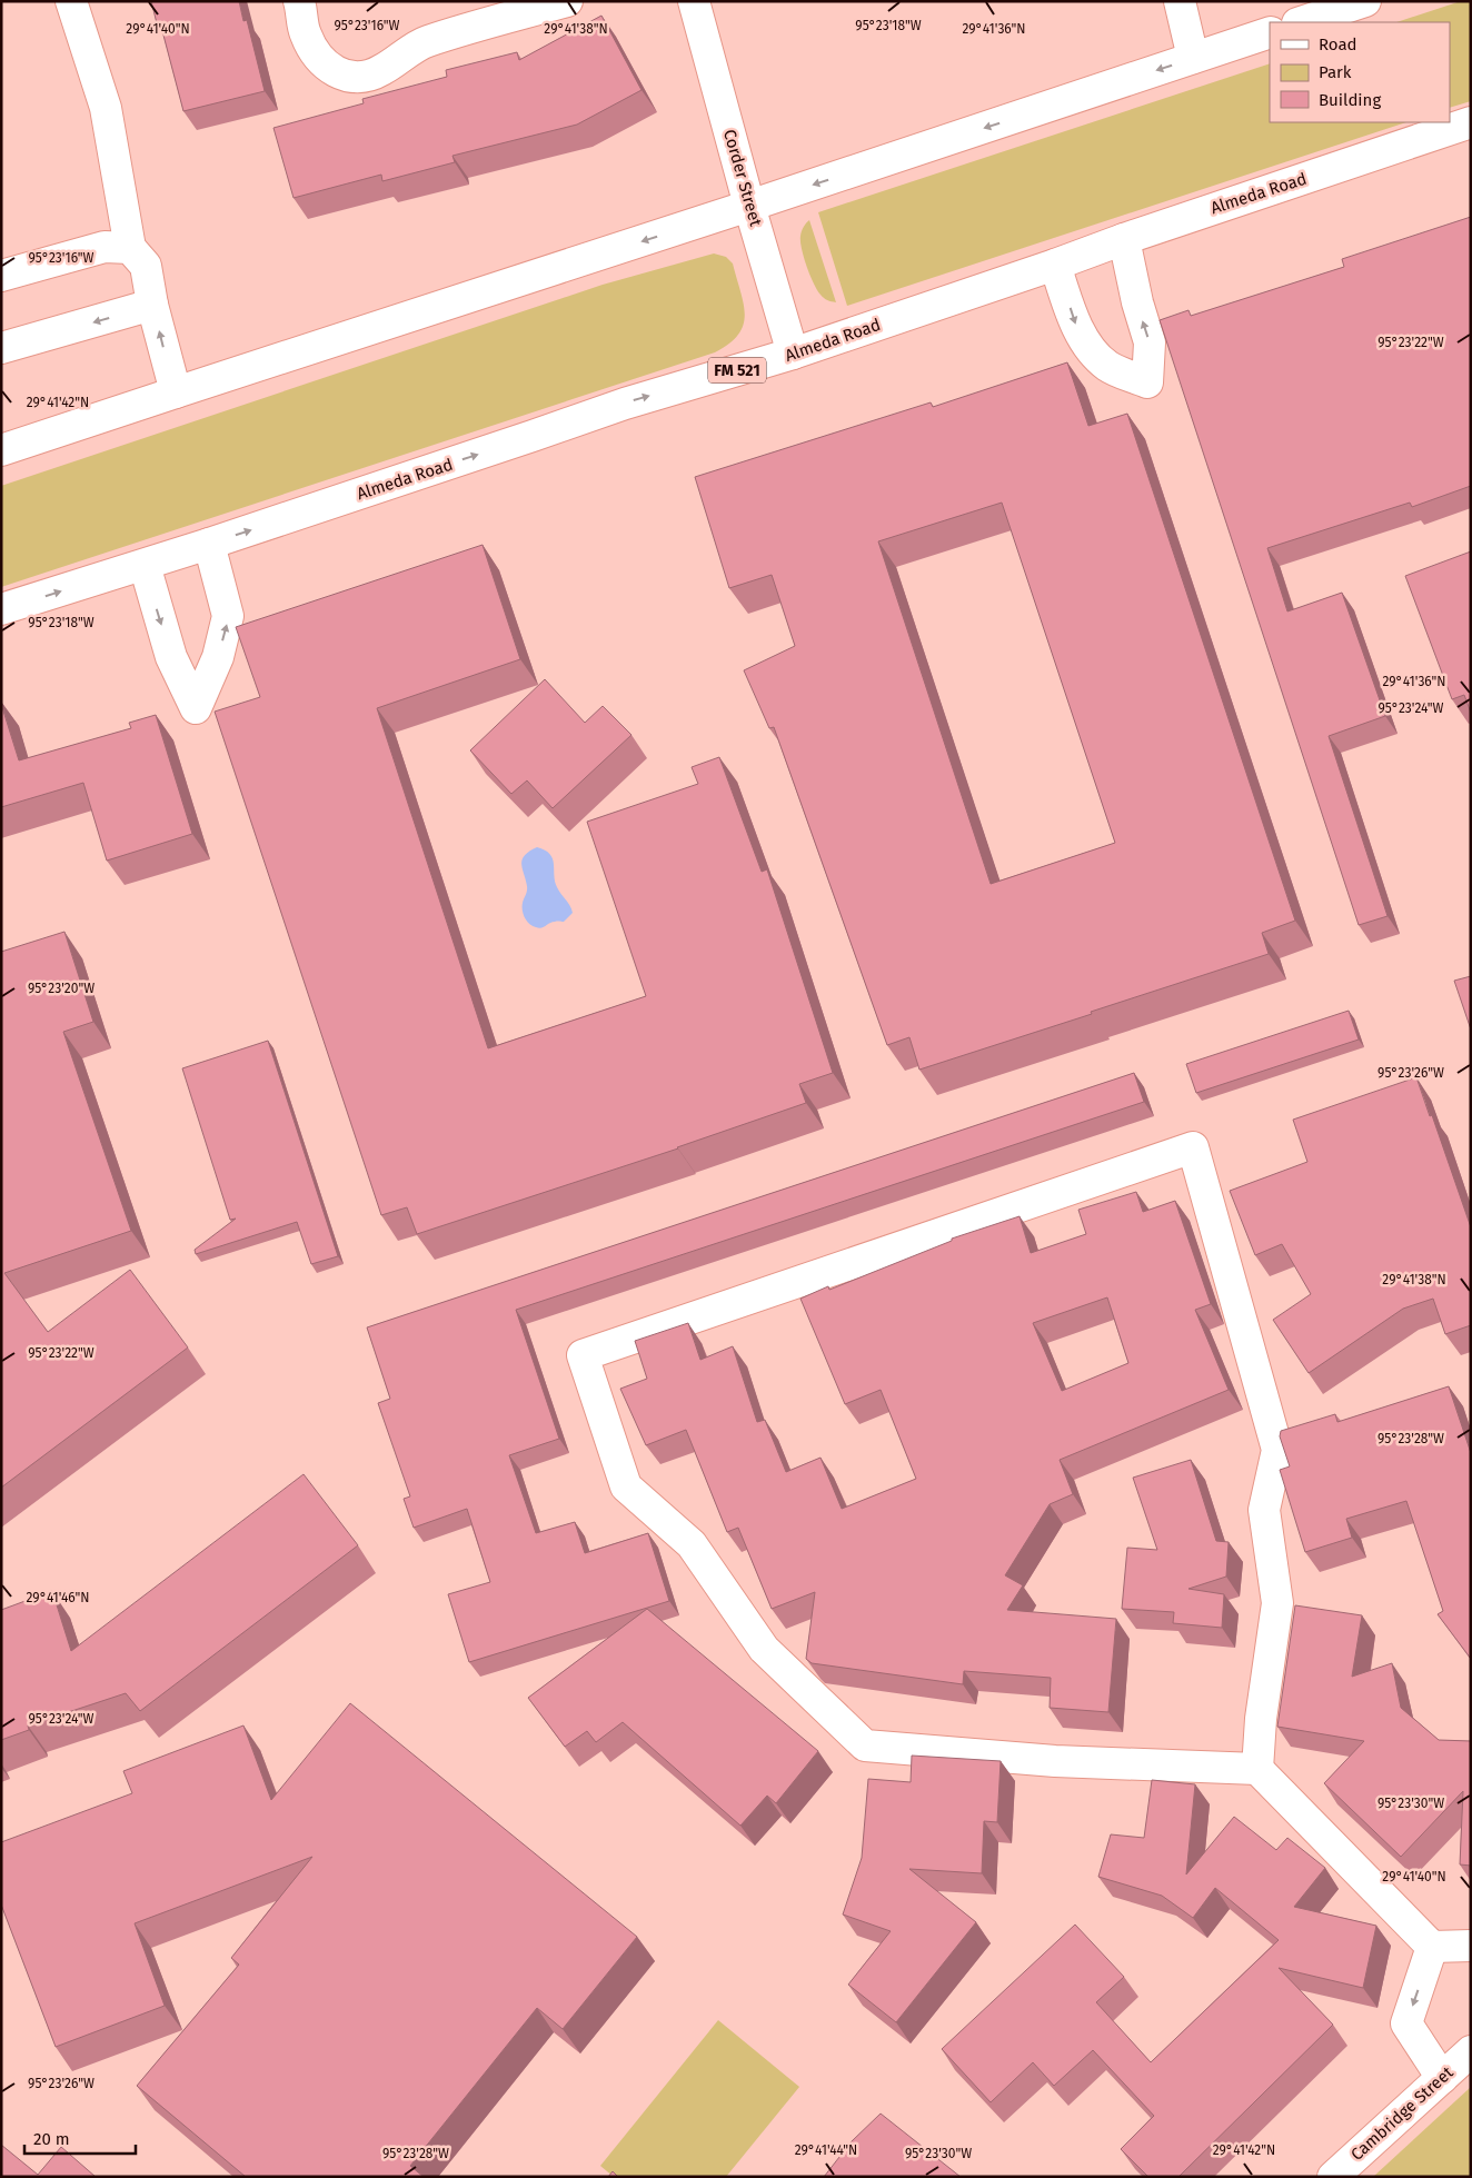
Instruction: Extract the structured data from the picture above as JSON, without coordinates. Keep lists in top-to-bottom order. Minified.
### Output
{"streets":{"main road":["Corder Street","Almeda Road","FM 521","Cambridge Street"]},"crossings":[["Corder Street","Almeda Road"]],"legend":["Road","Park","Building"],"scale_bar":"20 m","coordinates":["95°23'18\"W","95°23'16\"W","29°41'40\"N","29°41'38\"N","29°41'36\"N","95°23'22\"W","29°41'42\"N","95°23'24\"W","95°23'20\"W","95°23'26\"W","95°23'28\"W","29°41'46\"N","95°23'30\"W","29°41'44\"N"]}
